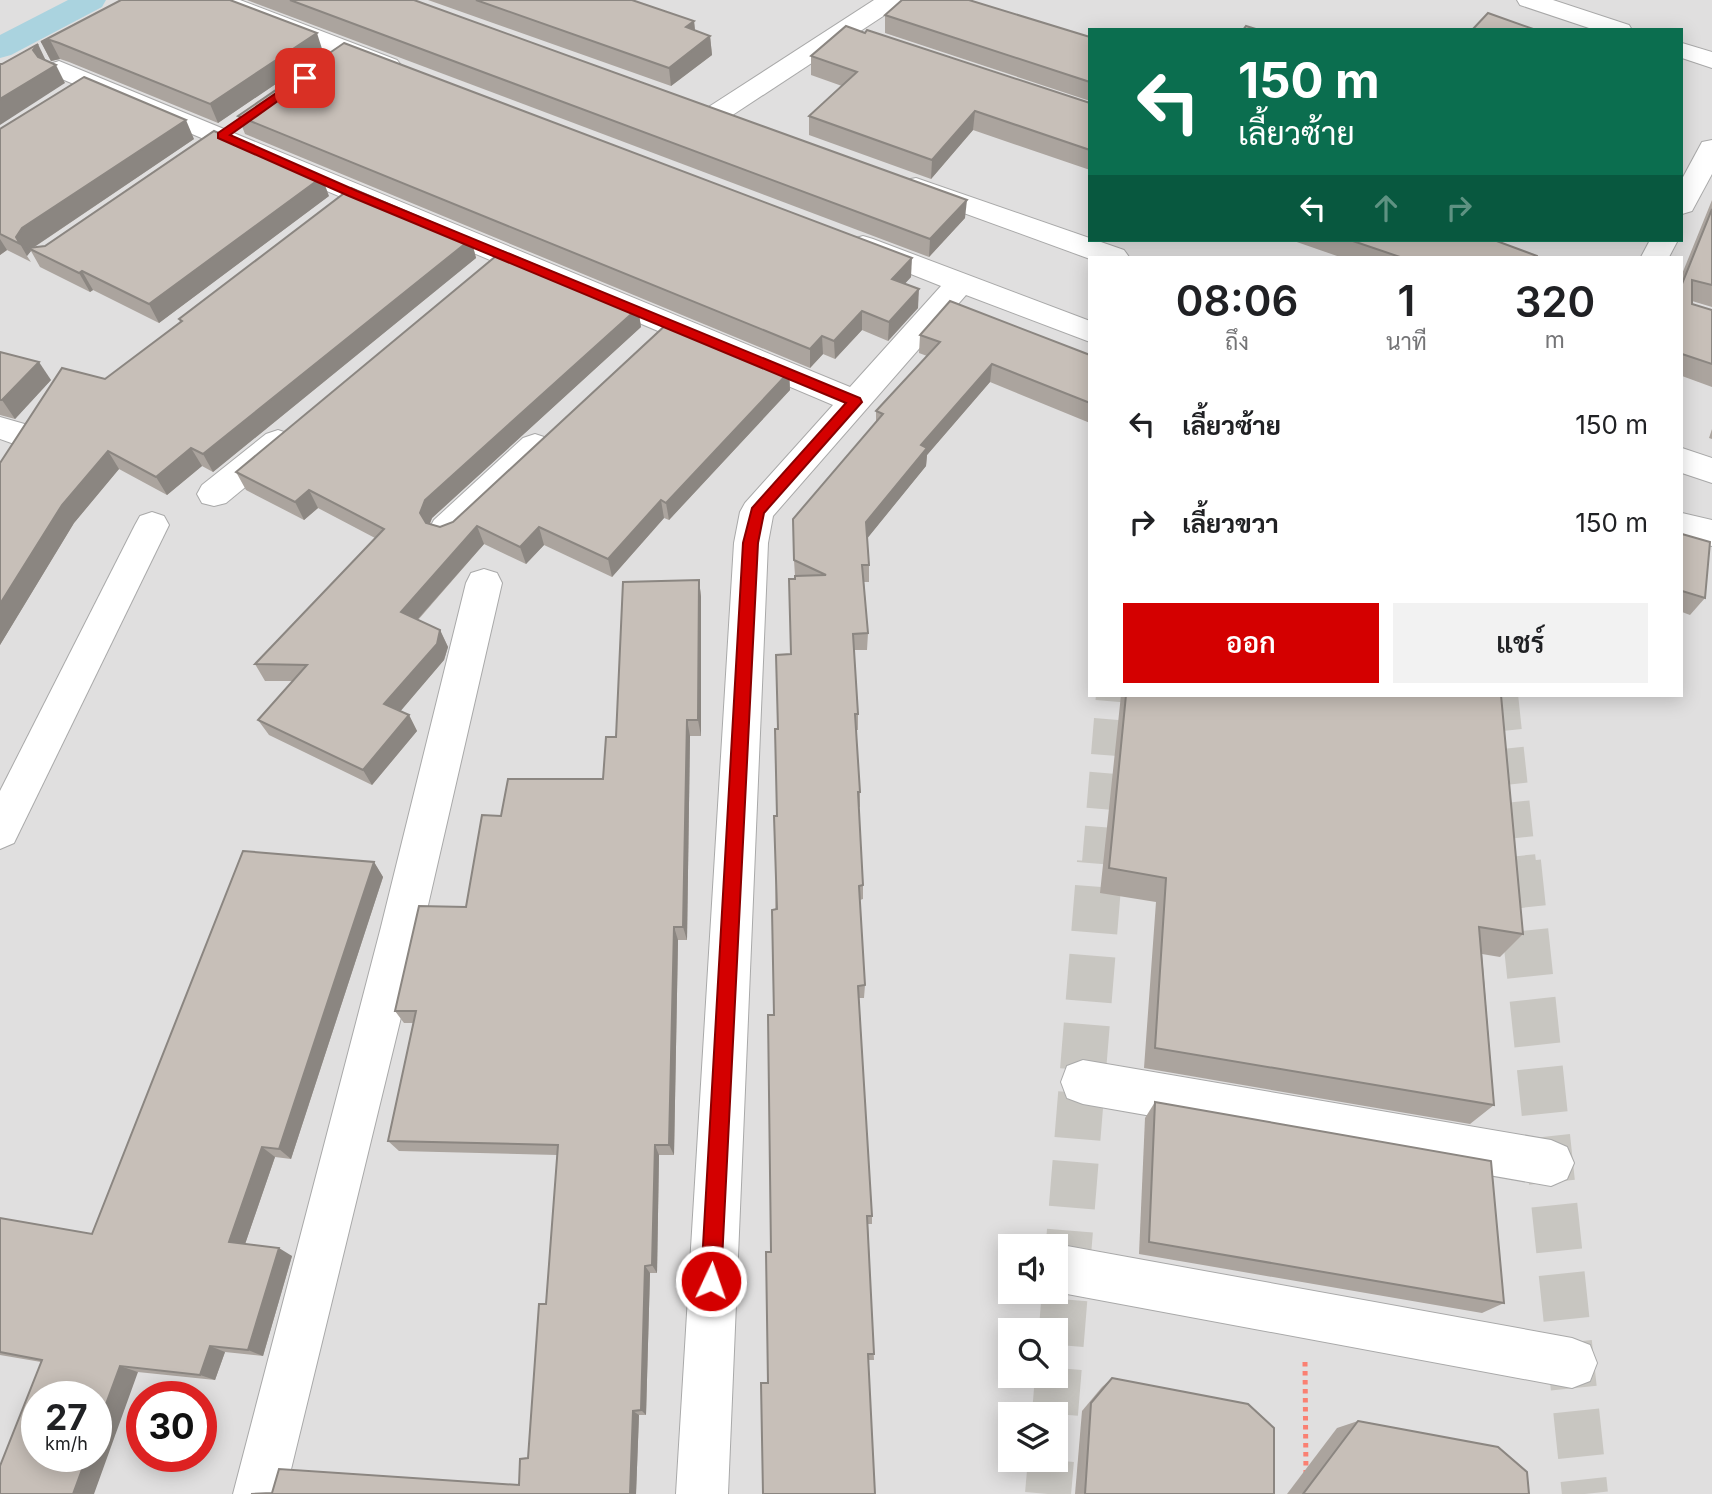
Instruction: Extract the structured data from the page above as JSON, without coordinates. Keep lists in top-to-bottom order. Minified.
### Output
{"page":{"turn":["150 m","เลี้ยวซ้าย"],"eta":["08:06","ถึง","1","นาที","320","m"],"list":[{"name":"เลี้ยวซ้าย","value":"150 m"},{"name":"เลี้ยวขวา","value":"150 m"}],"buttons":["ออก","แชร์"],"speed":"27 km/h","limit":"30"}}
